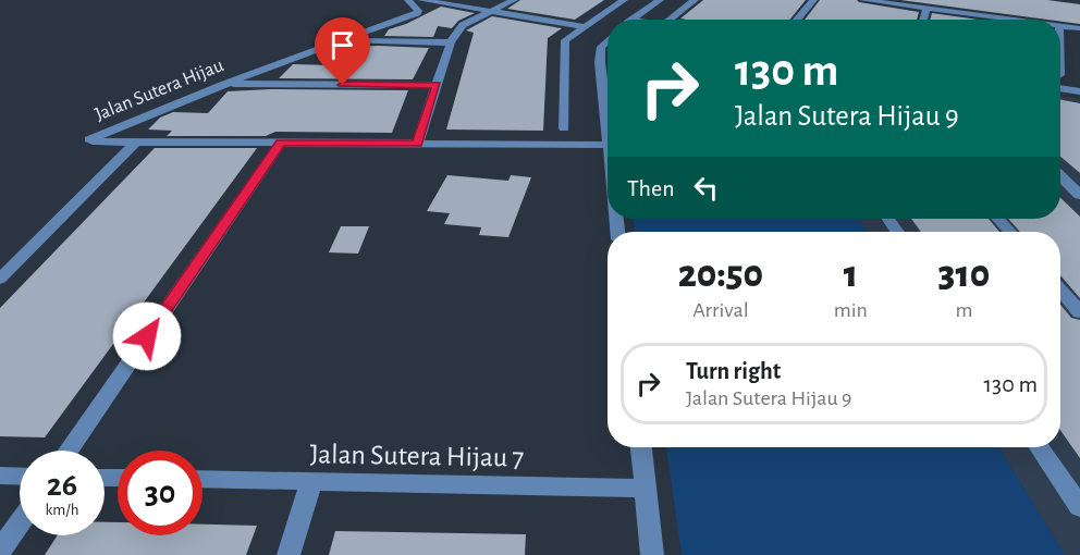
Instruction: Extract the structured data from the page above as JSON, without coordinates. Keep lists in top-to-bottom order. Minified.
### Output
{"streets":{"street":["Jalan Sutera Hijau","Jalan Sutera Hijau 7"]},"page":{"turn":["130 m","Jalan Sutera Hijau 9"],"then":"Then","eta":["20:50","Arrival","1","min","310","m"],"list":[{"name":"Turn right","note":"Jalan Sutera Hijau 9","value":"130 m"}],"speed":"26 km/h","limit":"30"}}
